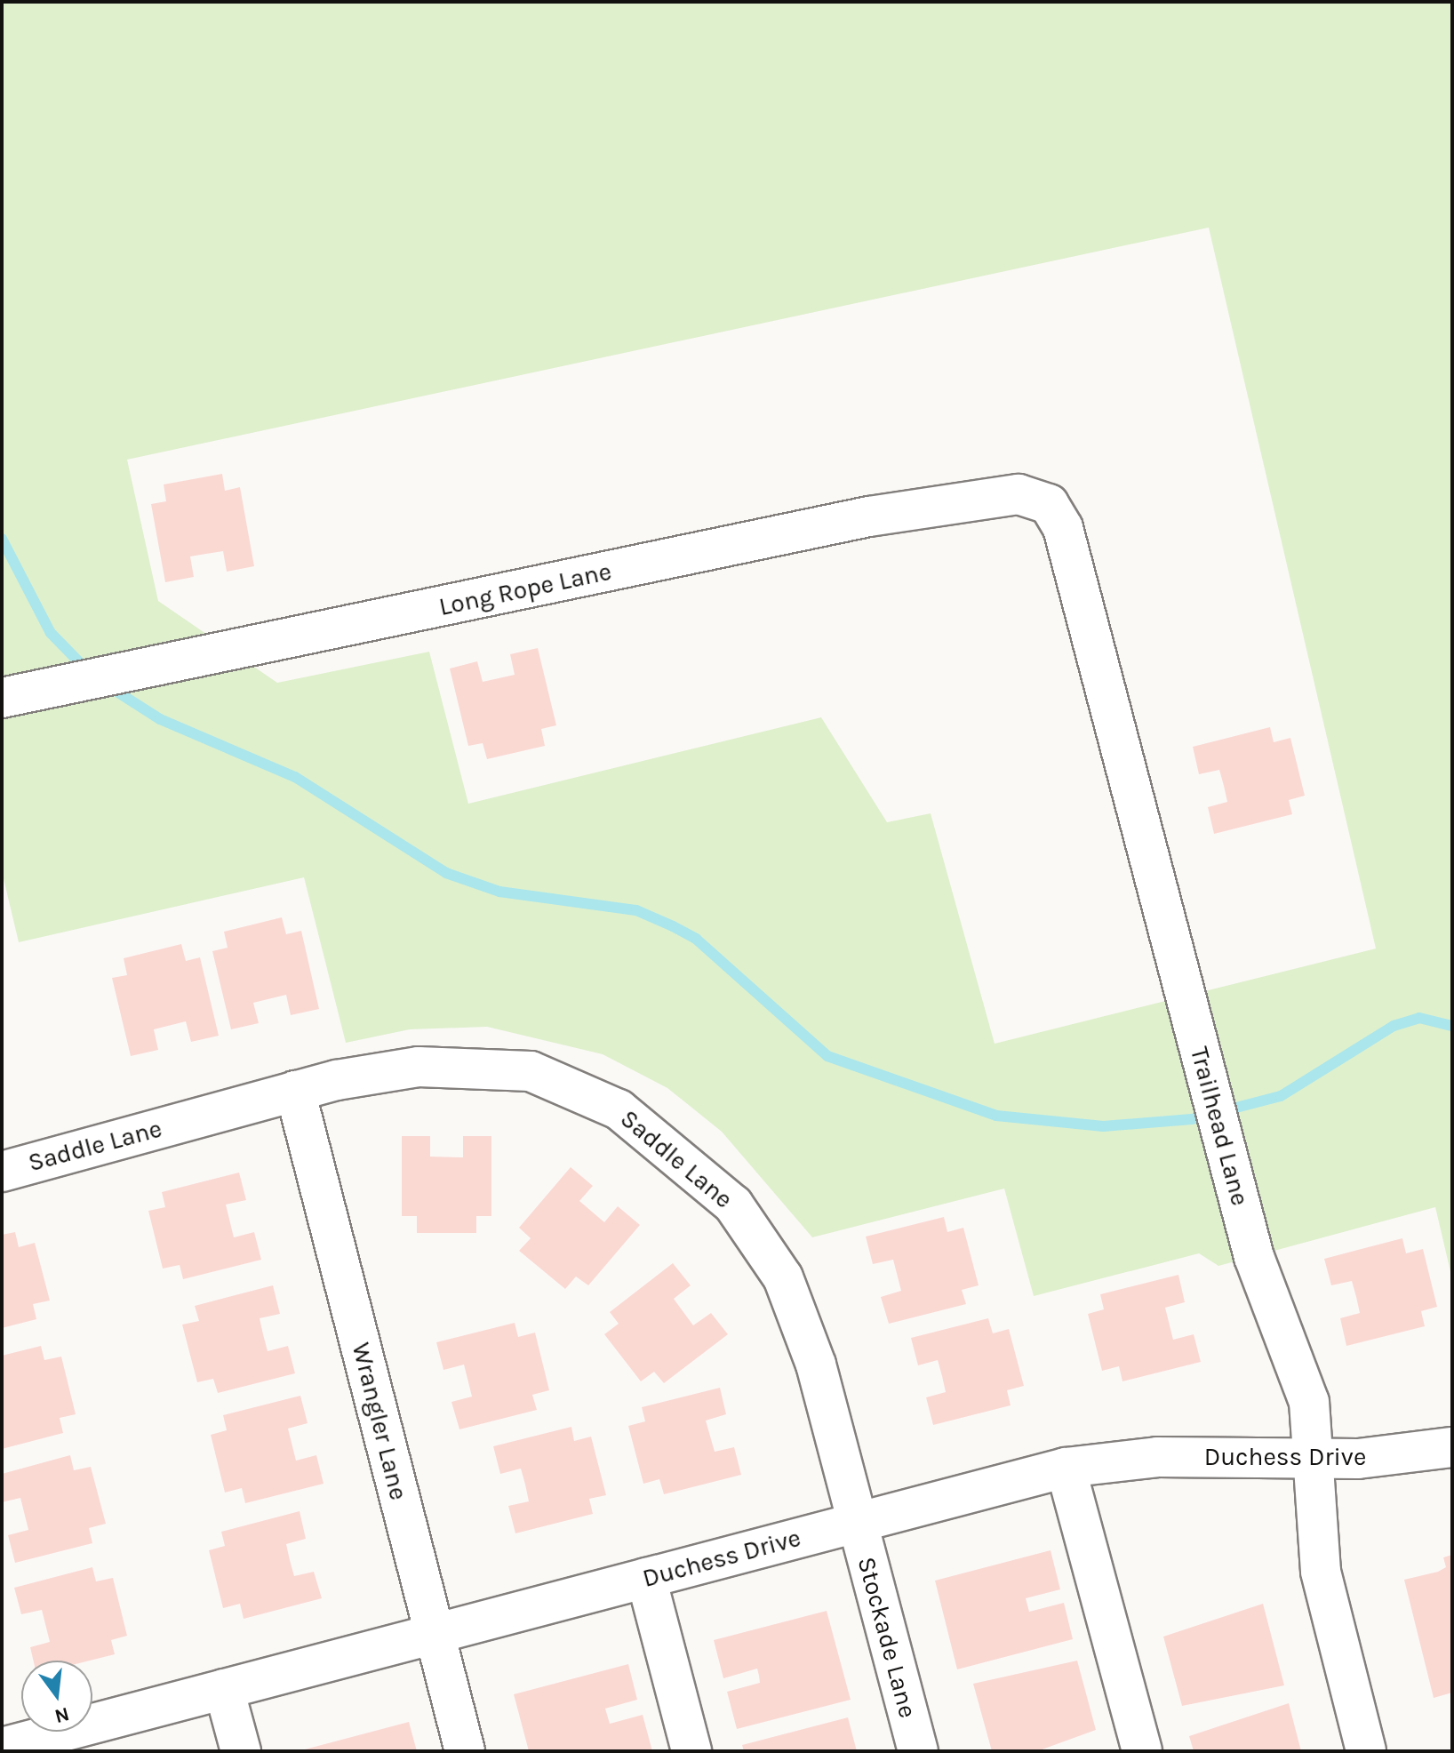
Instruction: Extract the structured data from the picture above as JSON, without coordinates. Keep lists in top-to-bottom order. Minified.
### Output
{"streets":{"street":["Long Rope Lane","Trailhead Lane","Saddle Lane","Wrangler Lane","Duchess Drive","Stockade Lane"]},"crossings":[["Long Rope Lane","Trailhead Lane"],["Trailhead Lane","Duchess Drive"],["Saddle Lane","Wrangler Lane"],["Saddle Lane","Duchess Drive"],["Saddle Lane","Stockade Lane"],["Wrangler Lane","Duchess Drive"],["Duchess Drive","Stockade Lane"]],"north":"bottom"}
